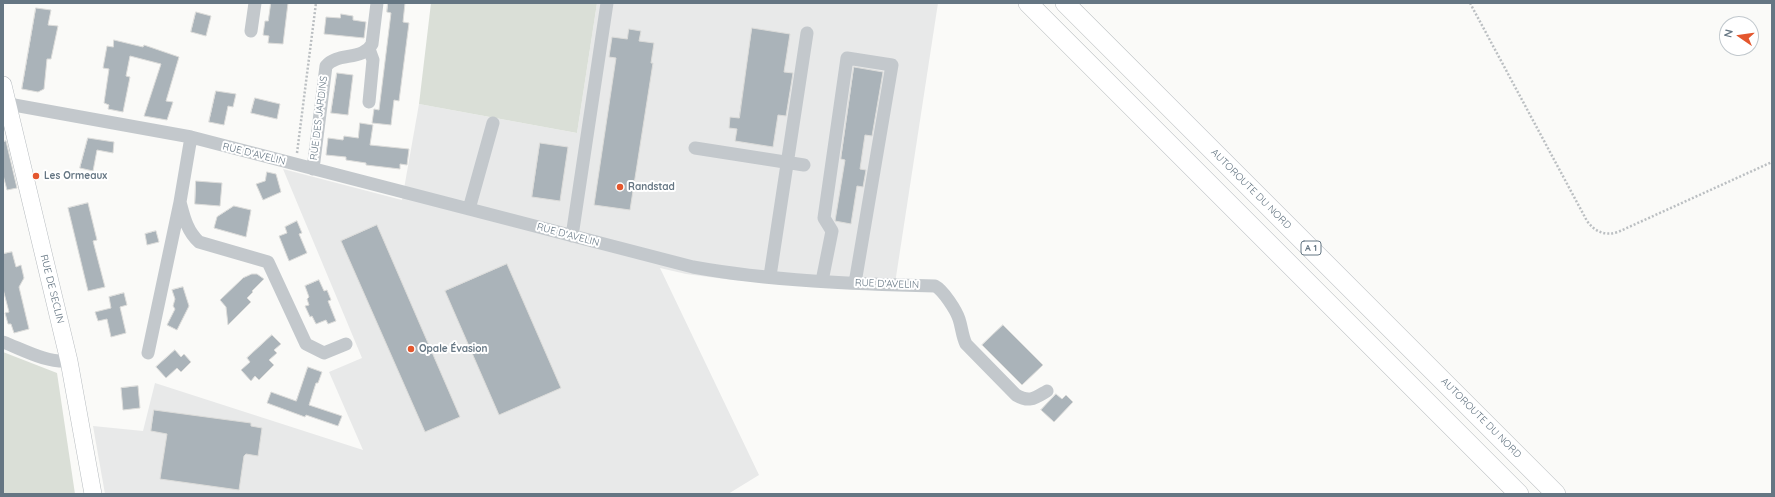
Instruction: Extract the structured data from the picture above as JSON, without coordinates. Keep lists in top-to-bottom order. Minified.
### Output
{"streets":{"highway":["AUTOROUTE DU NORD","A 1"],"main road":["RUE DE SECLIN"],"street":["RUE DES JARDINS","RUE D'AVELIN"]},"crossings":[["RUE DES JARDINS","RUE D'AVELIN"],["RUE D'AVELIN","RUE DE SECLIN"]],"places":["Les Ormeaux","Randstad","Opale Évasion"],"north":"left"}
